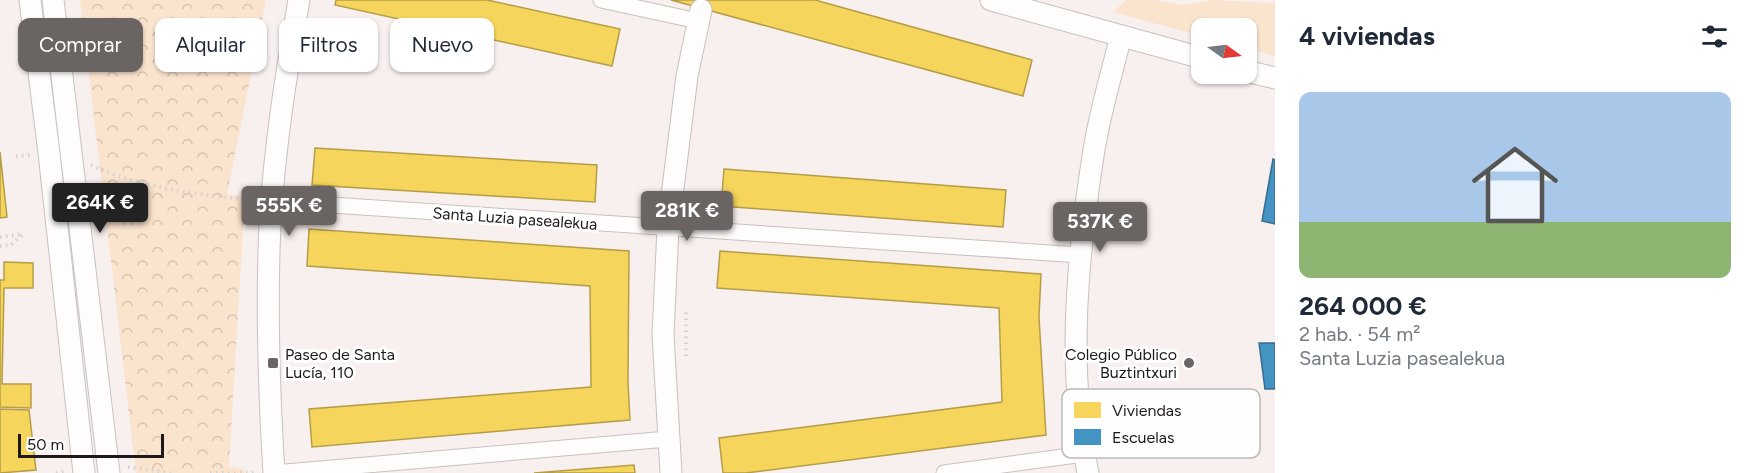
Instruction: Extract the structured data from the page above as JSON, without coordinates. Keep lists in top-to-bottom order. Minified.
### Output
{"streets":{"street":["Santa Luzia pasealekua"]},"places":{"transit":["Paseo de Santa Lucía, 110"],"other":["Colegio Público Buztintxuri"]},"legend":["Viviendas","Escuelas"],"scale_bar":"50 m","north":"right","page":{"heading":"4 viviendas","chip":["Comprar","Alquilar","Filtros","Nuevo"],"list":[{"name":"264 000 €","note":"2 hab. · 54 m² · Santa Luzia pasealekua"}],"price":["264K €","555K €","281K €","537K €"],"scale":"50 m"}}
